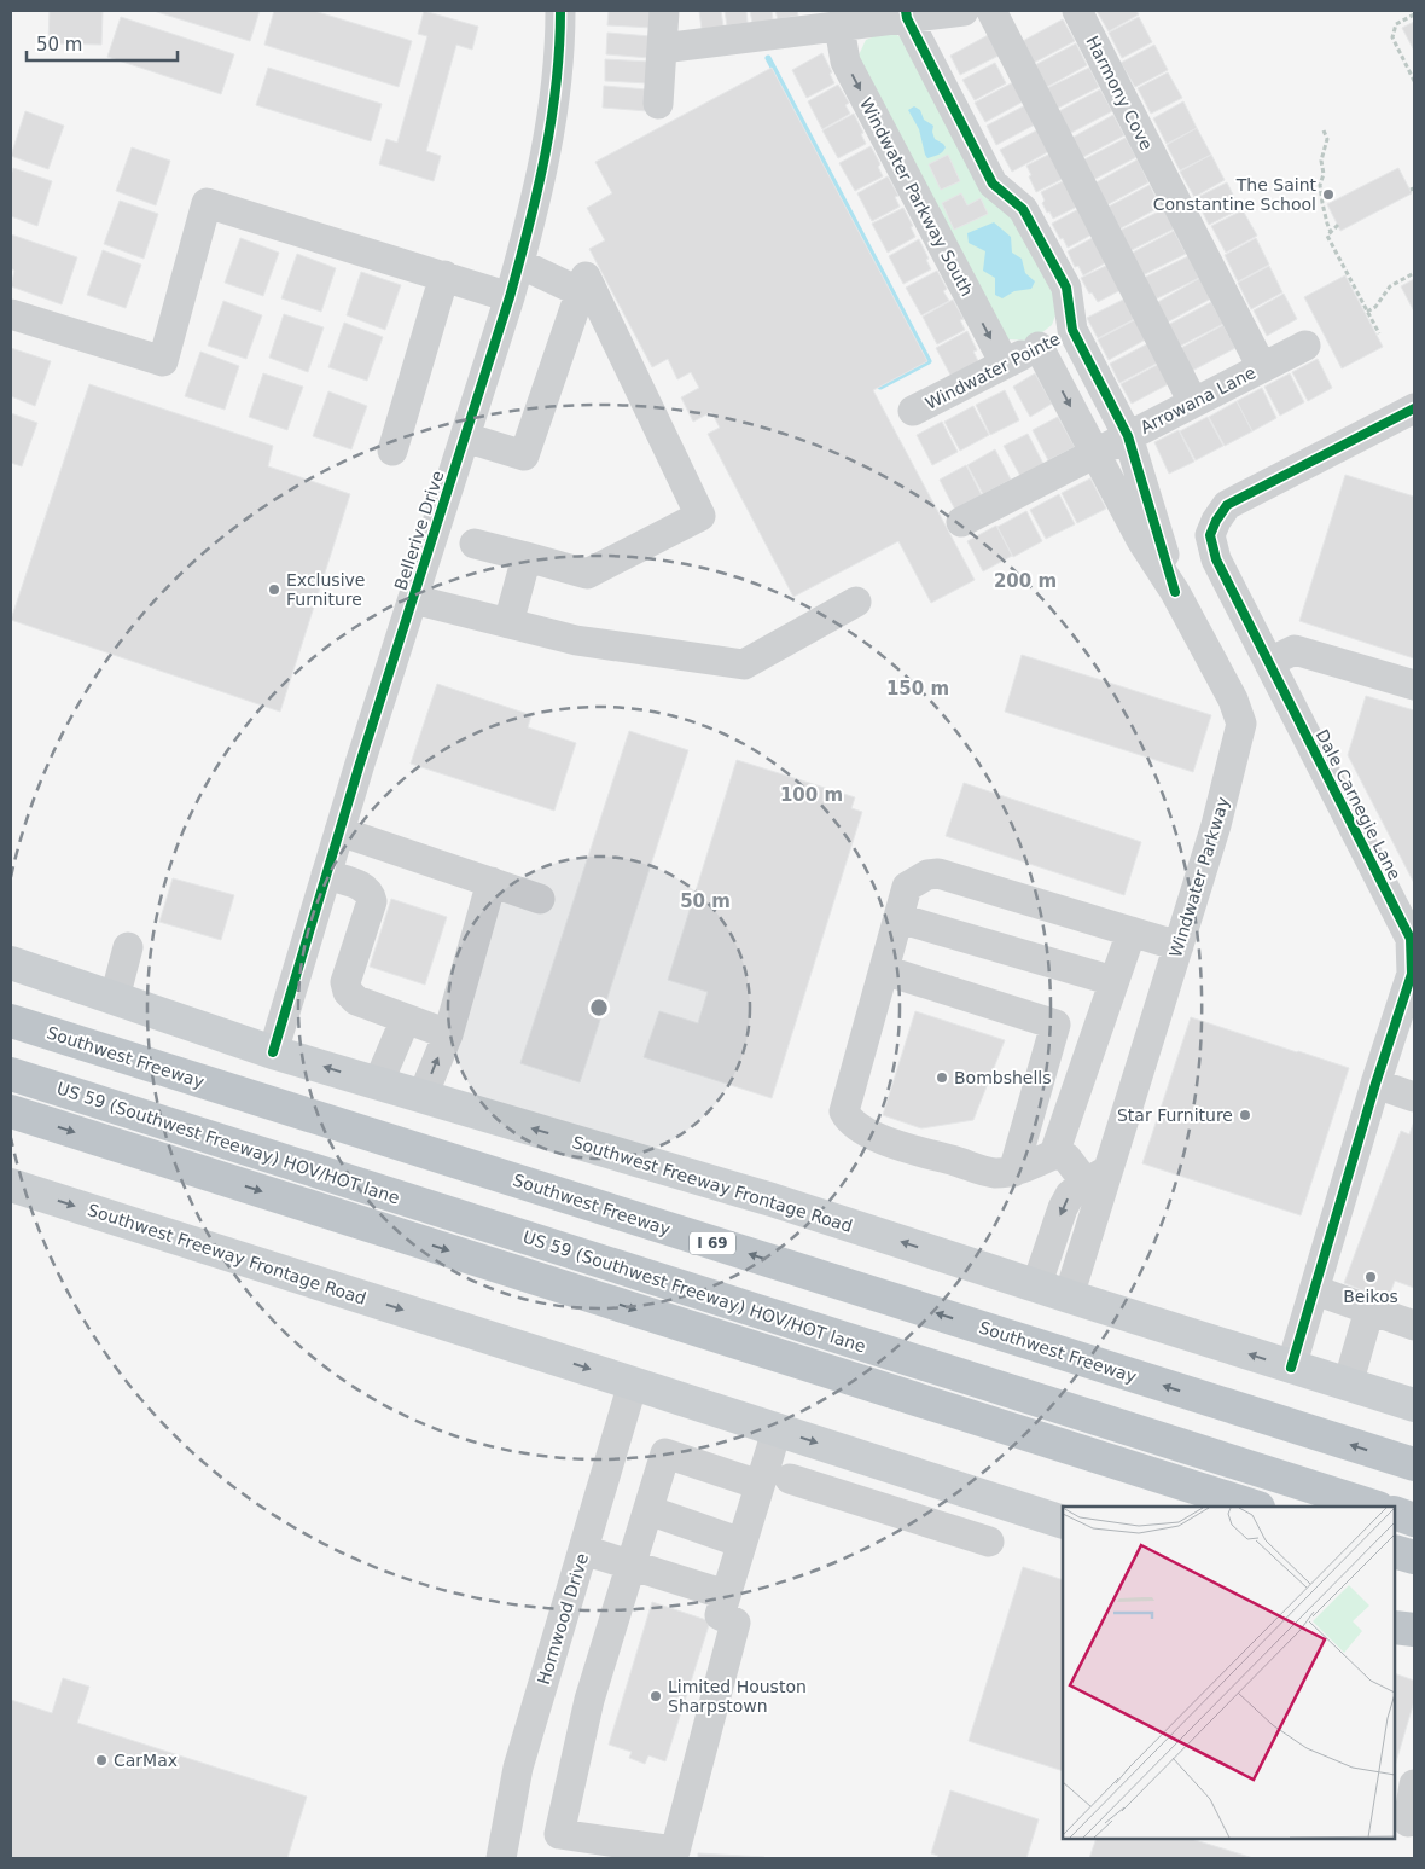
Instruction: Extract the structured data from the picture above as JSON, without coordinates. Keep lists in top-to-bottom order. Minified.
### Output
{"streets":{"highway":["Southwest Freeway","US 59 (Southwest Freeway) HOV/HOT lane","I 69"],"main road":["Southwest Freeway Frontage Road"],"street":["Harmony Cove","Windwater Parkway South","Windwater Pointe","Arrowana Lane","Bellerive Drive","Dale Carnegie Lane","Windwater Parkway","Hornwood Drive"]},"crossings":[["Harmony Cove","Arrowana Lane"],["Windwater Parkway South","Windwater Pointe"],["Windwater Pointe","Windwater Parkway"],["Arrowana Lane","Windwater Parkway"],["Bellerive Drive","Southwest Freeway Frontage Road"],["Dale Carnegie Lane","Southwest Freeway Frontage Road"],["Windwater Parkway","Southwest Freeway Frontage Road"],["Southwest Freeway Frontage Road","Hornwood Drive"]],"places":["The Saint Constantine School","Exclusive Furniture","Bombshells","Star Furniture","Beikos","Limited Houston Sharpstown","CarMax"],"scale_bar":"50 m","rings":["200 m","150 m","100 m","50 m"]}
